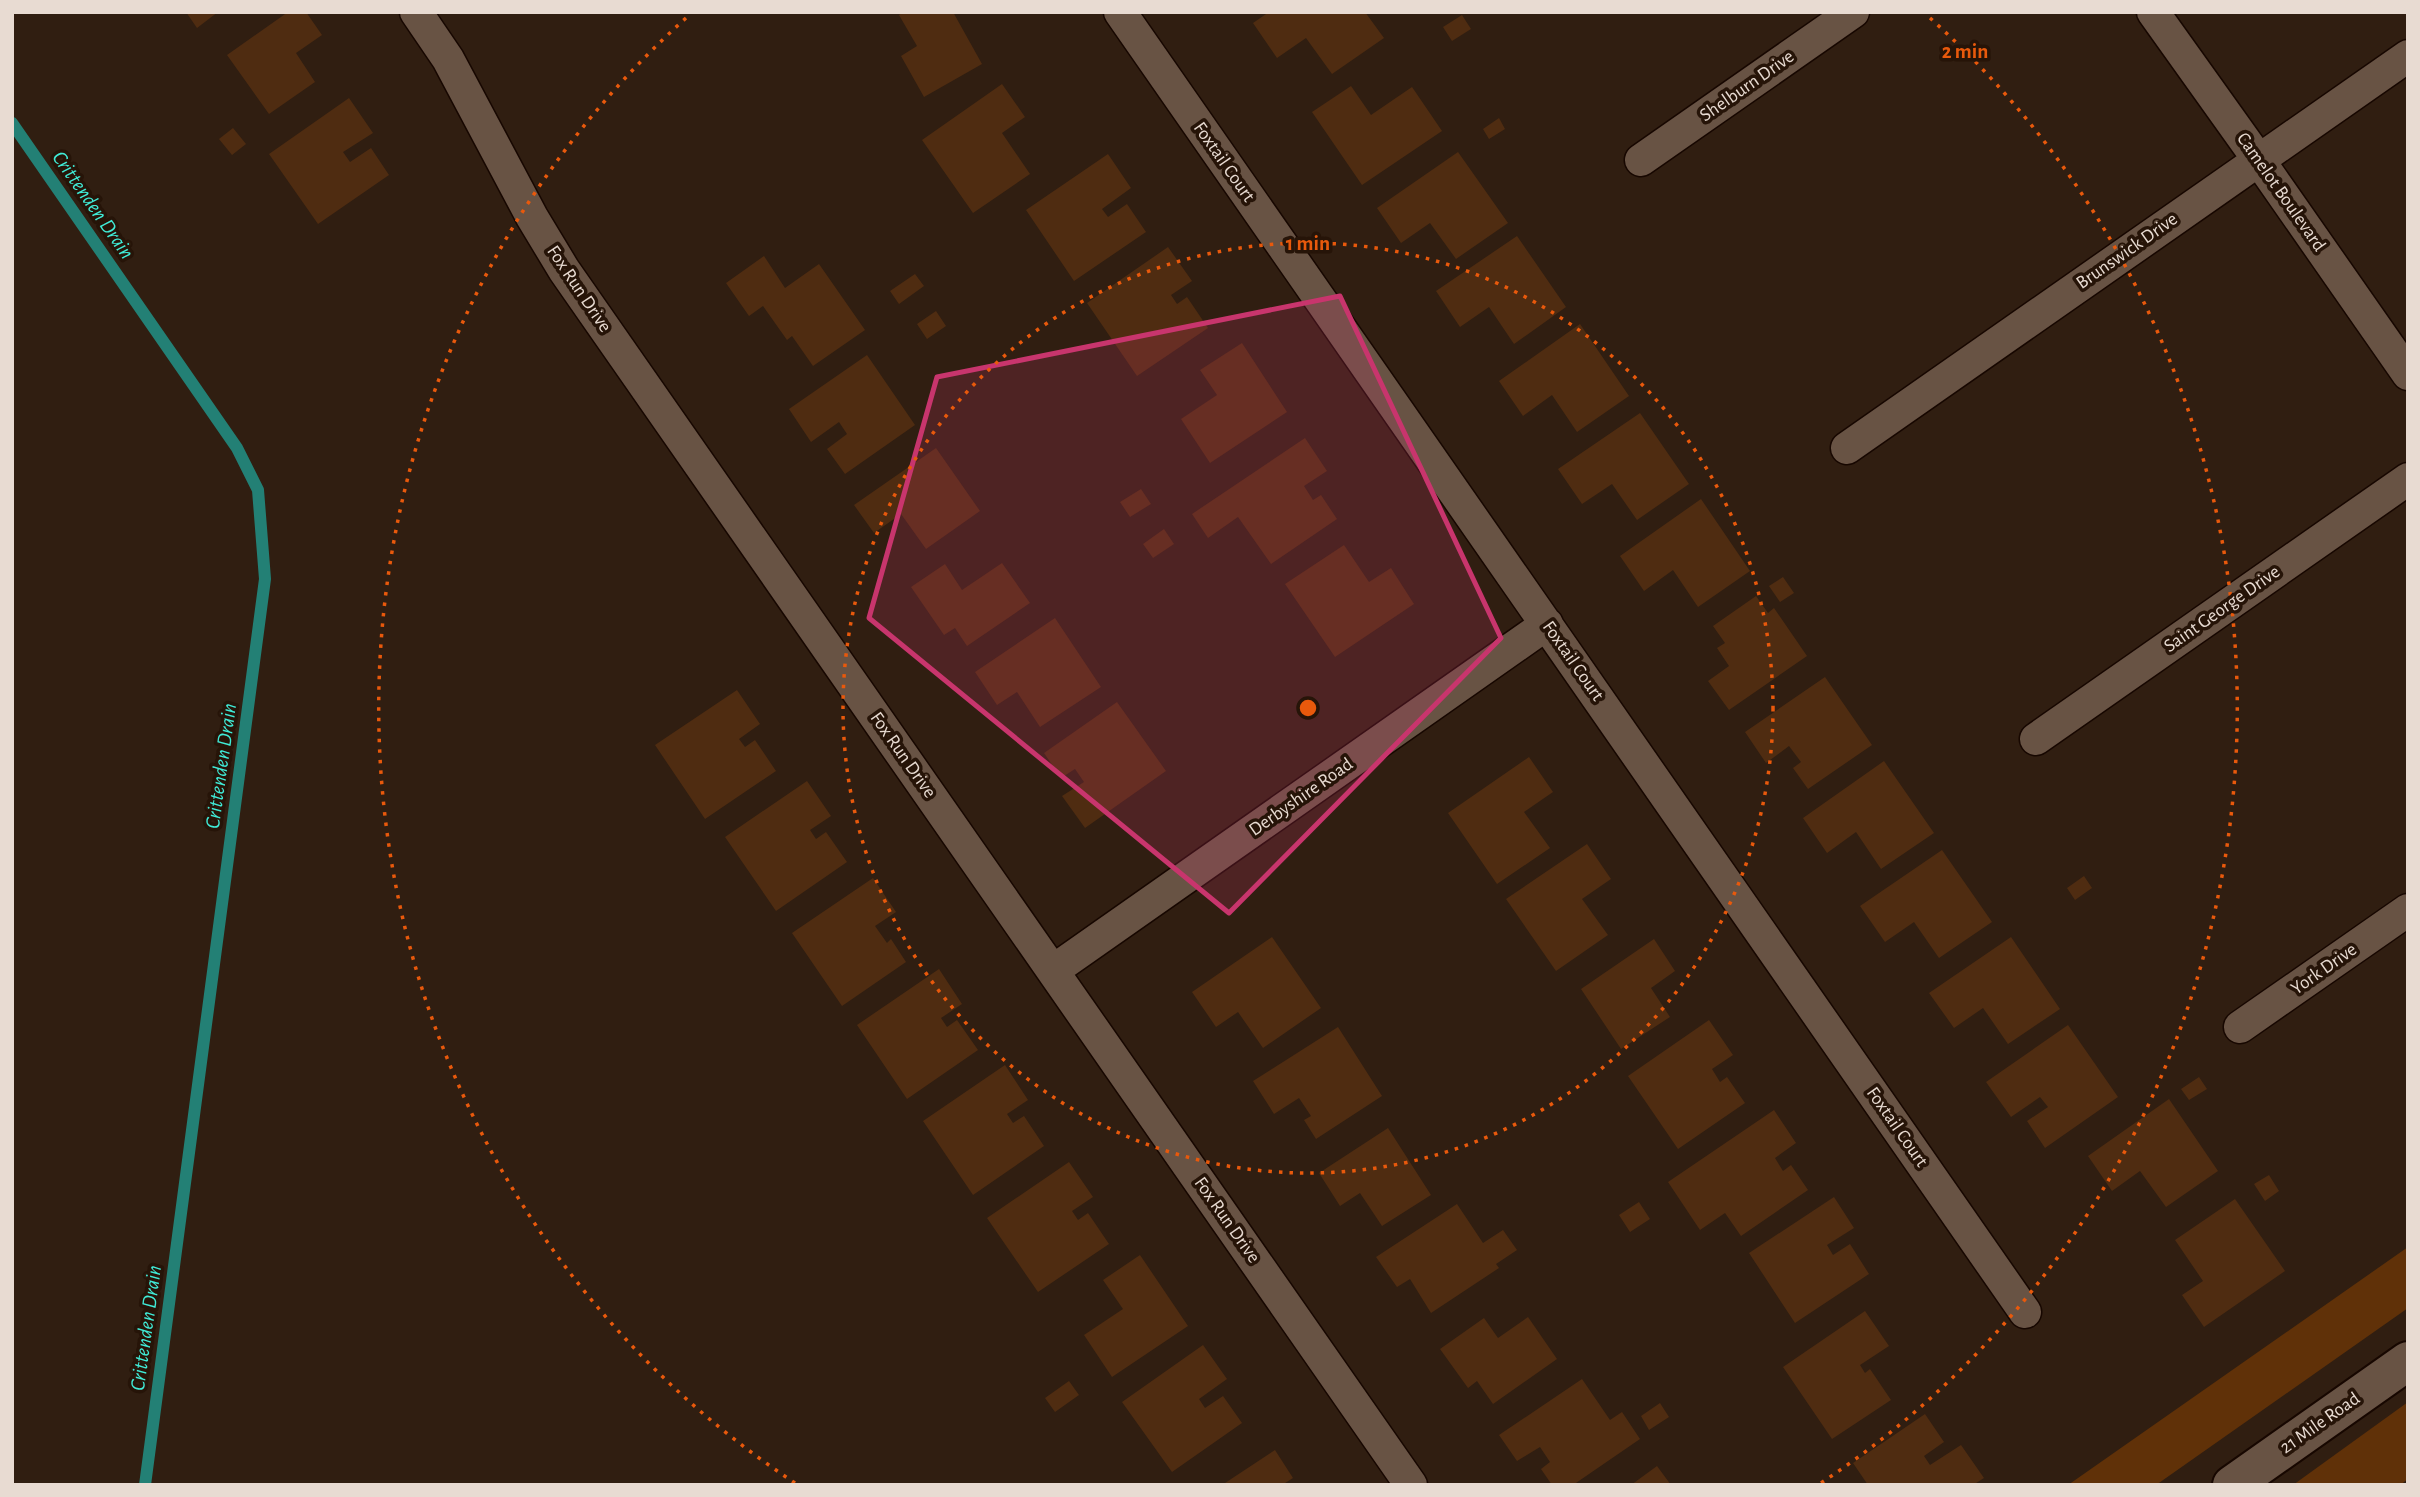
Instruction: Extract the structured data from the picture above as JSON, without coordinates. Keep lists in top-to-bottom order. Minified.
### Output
{"streets":{"street":["Shelburn Drive","Foxtail Court","Camelot Boulevard","Brunswick Drive","Fox Run Drive","Saint George Drive","Derbyshire Road","York Drive","21 Mile Road"]},"crossings":[["Foxtail Court","Derbyshire Road"],["Camelot Boulevard","Brunswick Drive"],["Fox Run Drive","Derbyshire Road"]],"water":["Crittenden Drain"],"rings":["2 min","1 min"]}
